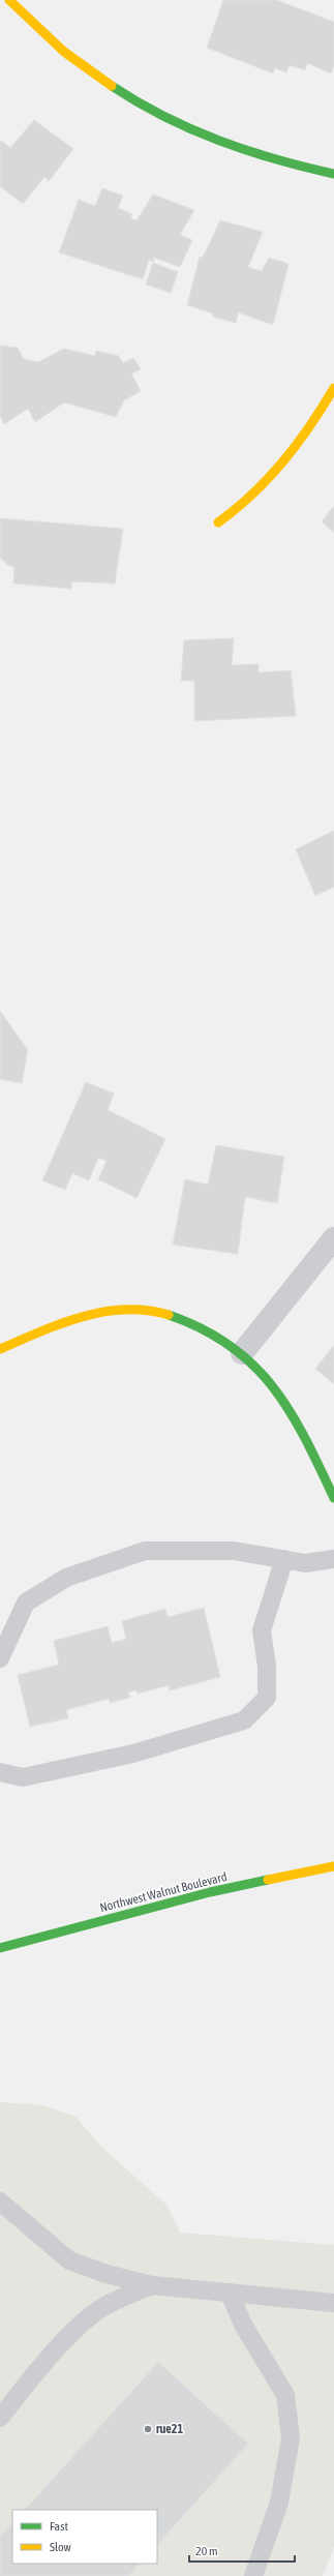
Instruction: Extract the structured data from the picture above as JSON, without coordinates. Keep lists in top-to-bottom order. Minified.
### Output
{"streets":{"street":["Northwest Walnut Boulevard"]},"places":["rue21"],"legend":["Fast","Slow"],"scale_bar":"20 m"}
